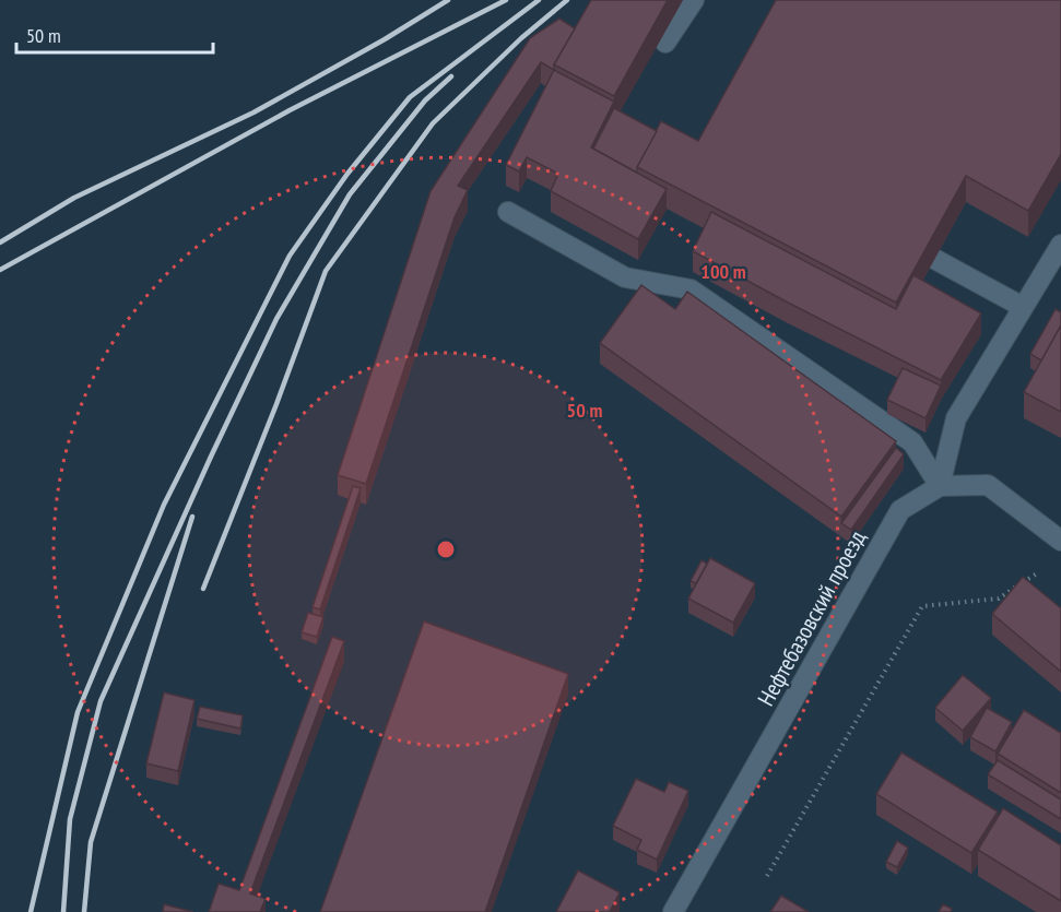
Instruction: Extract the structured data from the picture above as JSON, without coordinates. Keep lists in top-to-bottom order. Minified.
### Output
{"streets":{"street":["Нефтебазовский проезд"]},"scale_bar":"50 m","rings":["100 m","50 m"]}
